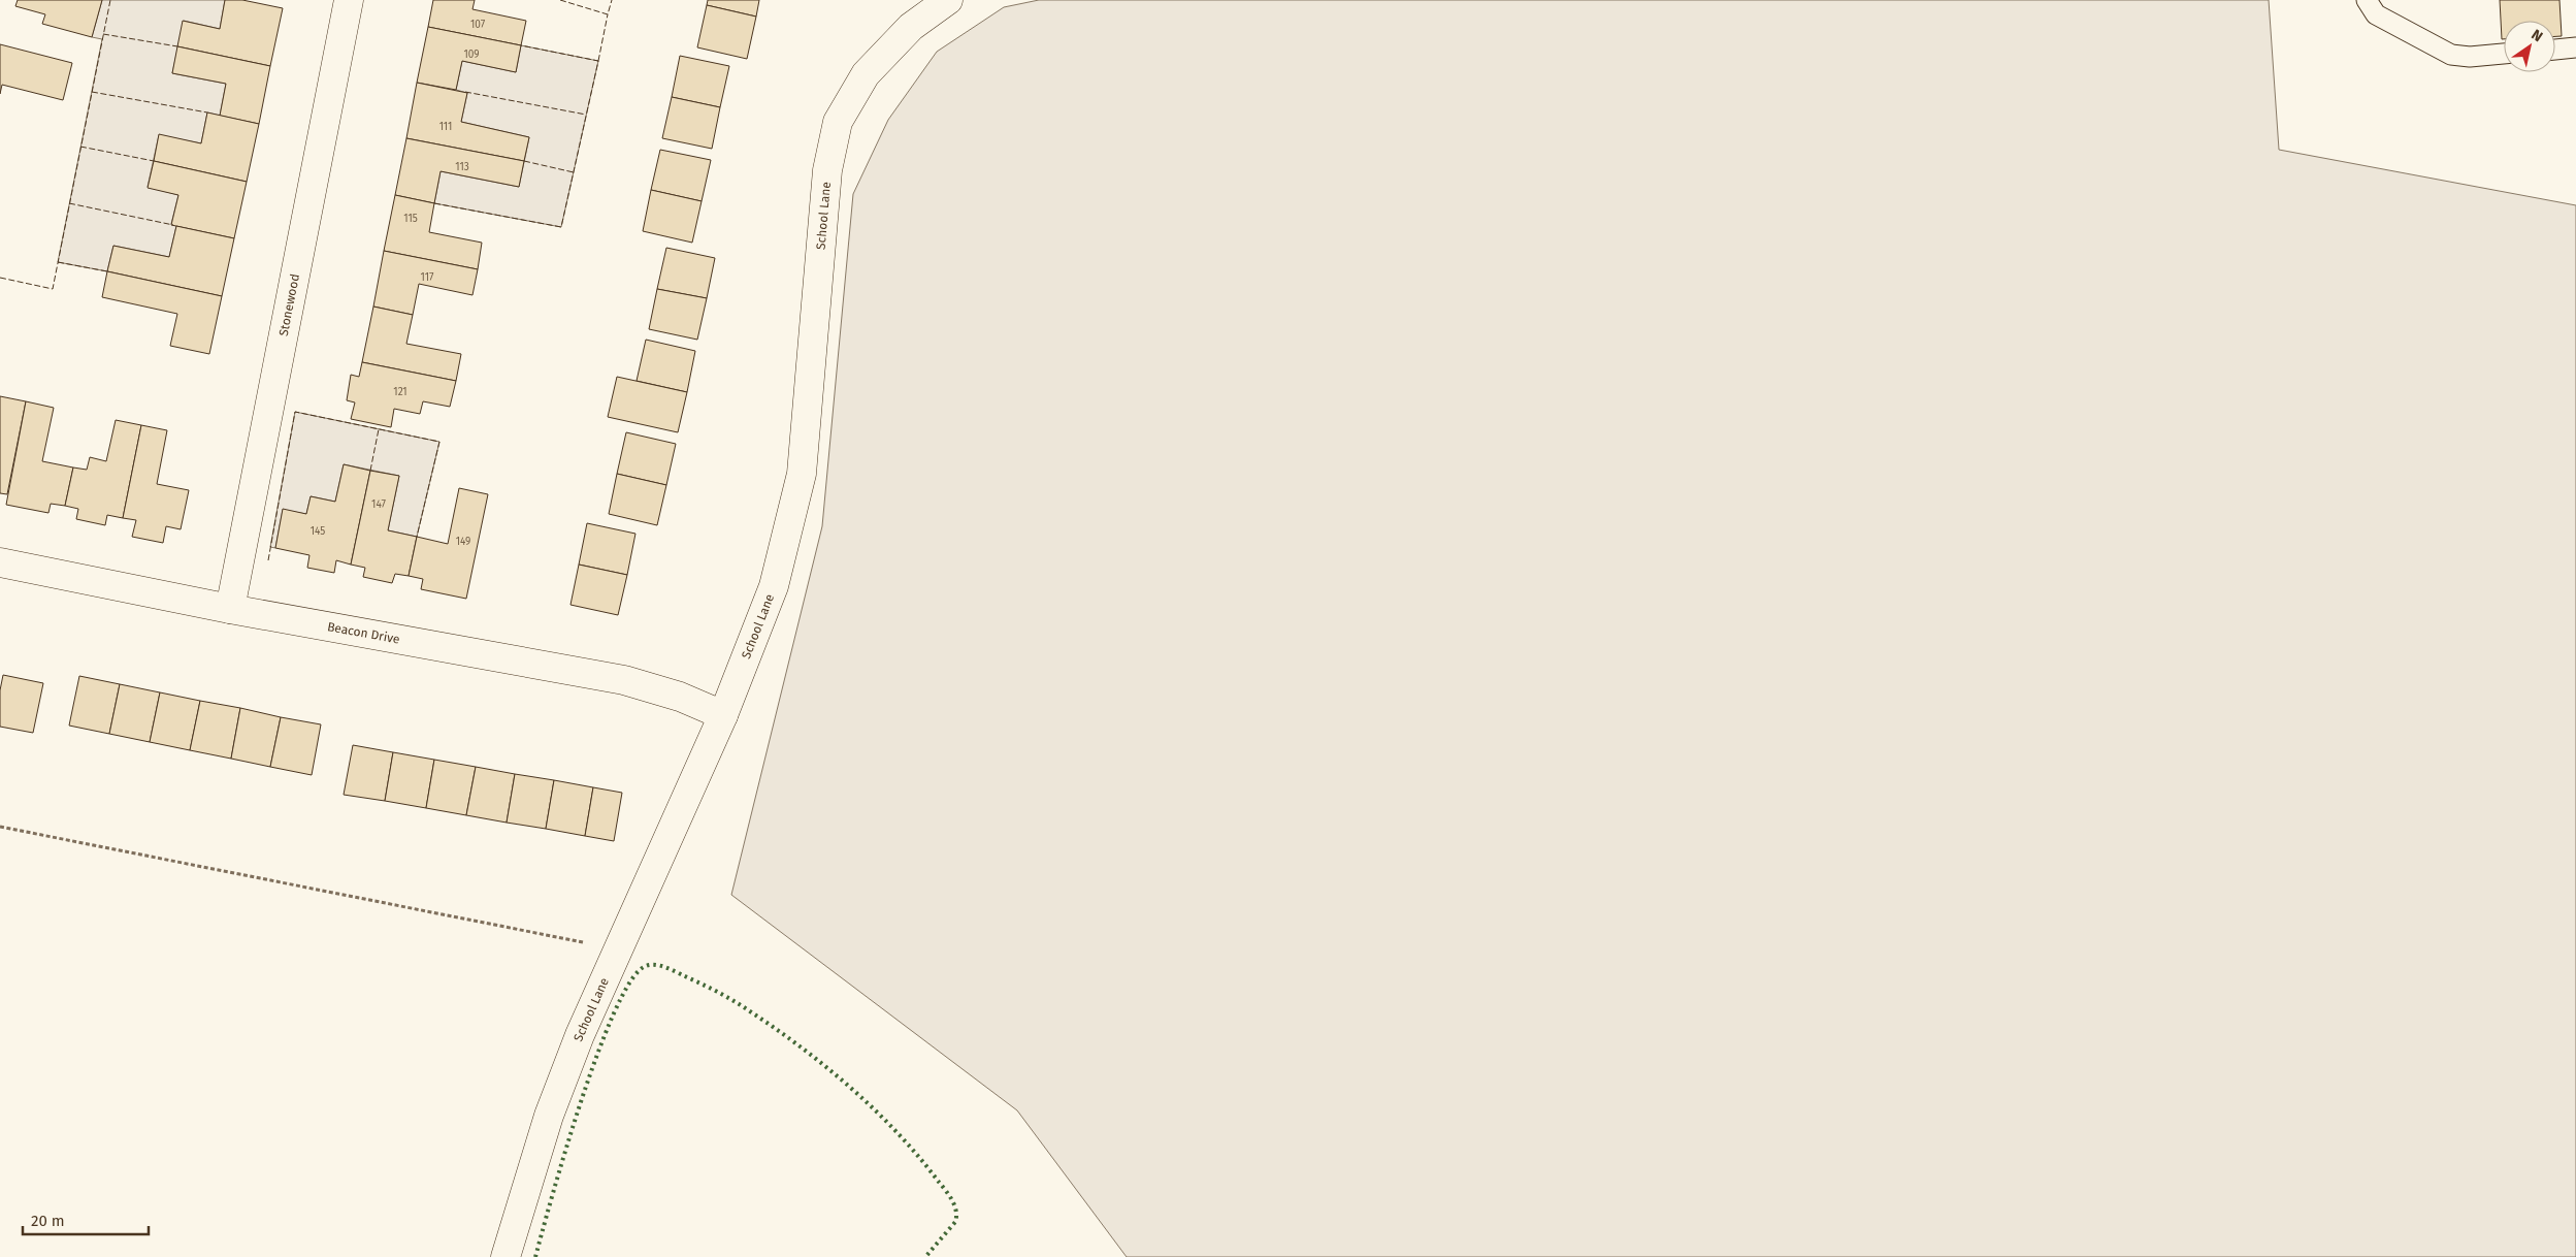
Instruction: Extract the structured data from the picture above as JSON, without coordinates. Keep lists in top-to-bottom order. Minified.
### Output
{"streets":{"street":["School Lane","Stonewood","Beacon Drive"]},"crossings":[["School Lane","Beacon Drive"],["Stonewood","Beacon Drive"]],"house_numbers":["107","109","111","113","115","117","121","147","145","149"],"scale_bar":"20 m","north":"top right"}
